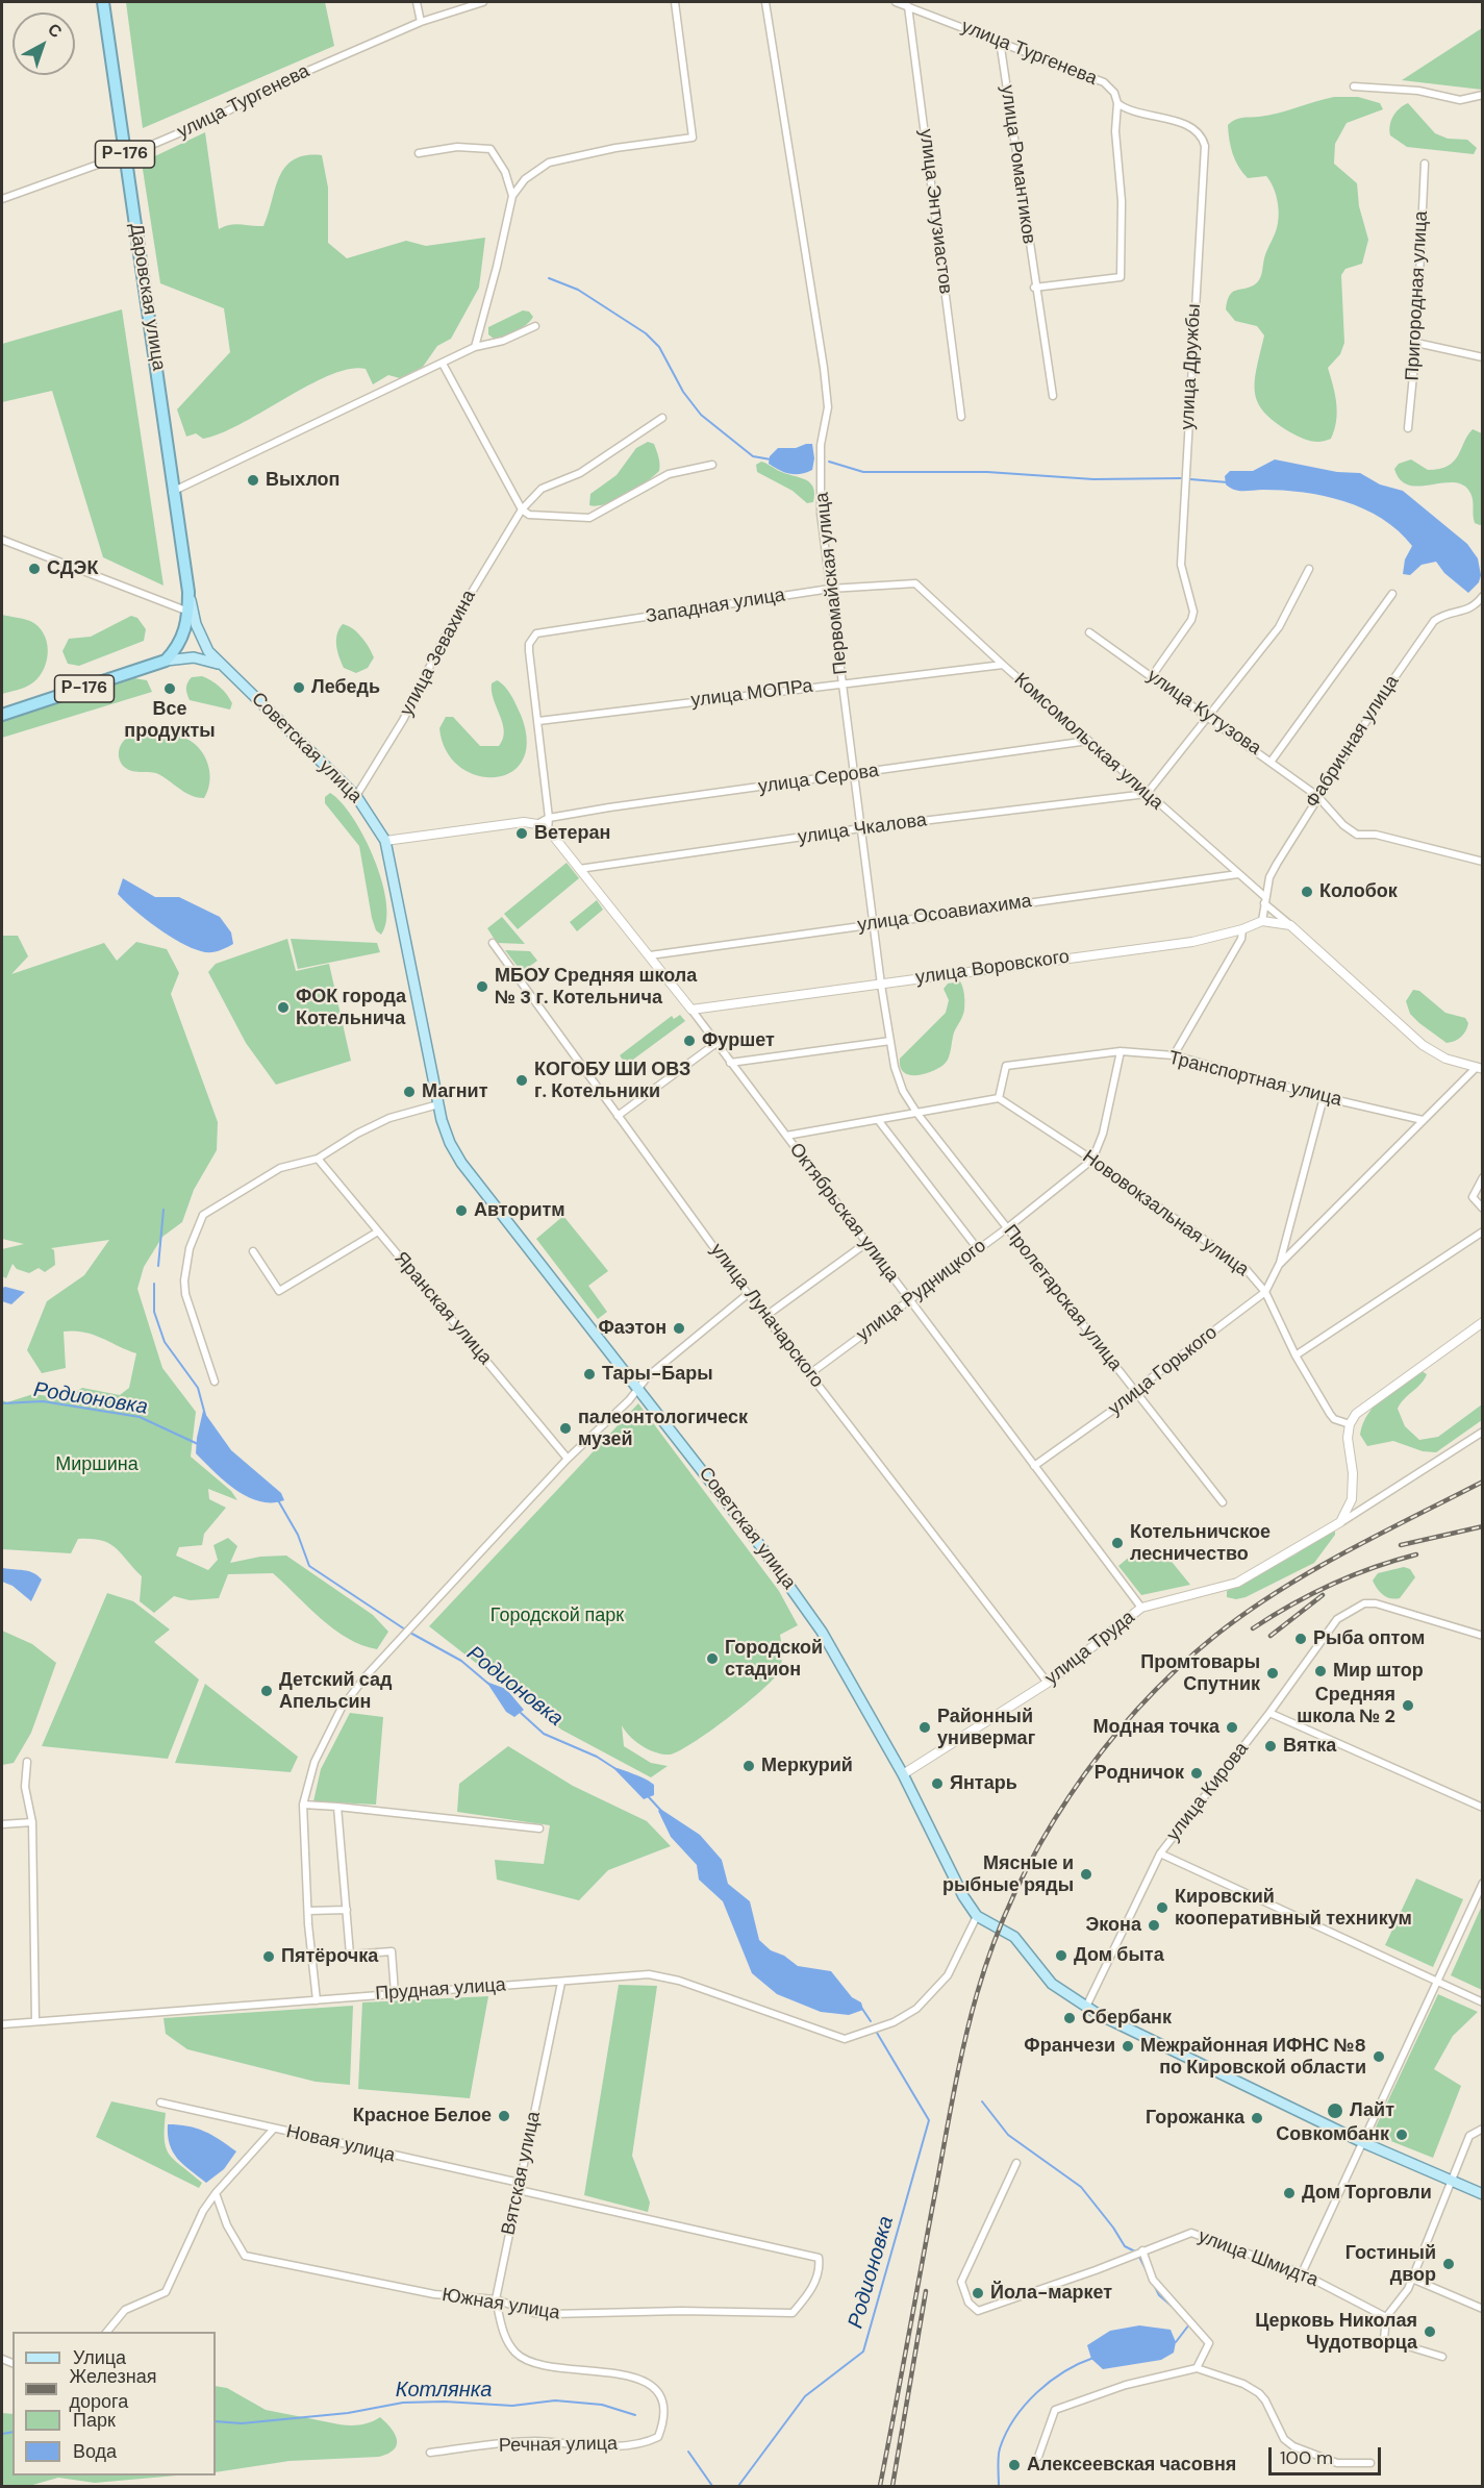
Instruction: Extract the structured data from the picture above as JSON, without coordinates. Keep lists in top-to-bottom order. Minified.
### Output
{"streets":{"highway":["Р-176","Даровская улица"],"main road":["Советская улица"],"street":["улица Тургенева","улица Романтиков","улица Энтузиастов","Пригородная улица","улица Дружбы","Первомайская улица","Западная улица","улица Зевахина","улица МОПРа","улица Кутузова","Комсомольская улица","Фабричная улица","улица Серова","улица Чкалова","улица Осоавиахима","улица Воровского","Транспортная улица","Октябрьская улица","Нововокзальная улица","улица Рудницкого","Пролетарская улица","Яранская улица","улица Луначарского","улица Горького","улица Труда","улица Кирова","Прудная улица","Новая улица","Вятская улица","улица Шмидта","Южная улица","Речная улица"]},"crossings":[["улица Тургенева","улица Романтиков"],["улица Тургенева","улица Энтузиастов"],["улица Тургенева","Даровская улица"],["улица Тургенева","улица Дружбы"],["Р-176","Даровская улица"],["Р-176","Советская улица"],["Даровская улица","Советская улица"],["улица Дружбы","улица Кутузова"],["Первомайская улица","Западная улица"],["Первомайская улица","улица МОПРа"],["Первомайская улица","улица Серова"],["Первомайская улица","улица Чкалова"],["Первомайская улица","улица Осоавиахима"],["Первомайская улица","улица Воровского"],["Первомайская улица","Пролетарская улица"],["Западная улица","улица МОПРа"],["Западная улица","Комсомольская улица"],["улица Зевахина","Советская улица"],["улица МОПРа","Комсомольская улица"],["улица Кутузова","Фабричная улица"],["Комсомольская улица","Фабричная улица"],["Комсомольская улица","улица Серова"],["Комсомольская улица","улица Чкалова"],["Комсомольская улица","улица Осоавиахима"],["Комсомольская улица","улица Горького"],["Фабричная улица","улица Воровского"],["Советская улица","улица Труда"],["Советская улица","улица Кирова"],["Советская улица","Прудная улица"],["улица Чкалова","Октябрьская улица"],["улица Осоавиахима","Октябрьская улица"],["улица Воровского","Октябрьская улица"],["Транспортная улица","Нововокзальная улица"],["Транспортная улица","улица Горького"],["Октябрьская улица","улица Рудницкого"],["Октябрьская улица","улица Горького"],["Октябрьская улица","улица Труда"],["Нововокзальная улица","улица Рудницкого"],["Нововокзальная улица","улица Горького"],["улица Рудницкого","Пролетарская улица"],["улица Рудницкого","улица Луначарского"],["Пролетарская улица","улица Горького"],["улица Луначарского","улица Труда"],["Прудная улица","Вятская улица"],["Новая улица","Вятская улица"],["Новая улица","Южная улица"],["Вятская улица","Южная улица"],["Вятская улица","Речная улица"]],"water":["Родионовка","Котлянка"],"parks":["Миршина","Городской парк"],"places":["Выхлоп","СДЭК","Лебедь","Все продукты","Ветеран","Колобок","МБОУ Средняя школа № 3 г. Котельнича","ФОК города Котельнича","Фуршет","КОГОБУ ШИ ОВЗ г. Котельники","Магнит","Авторитм","Фаэтон","Тары-Бары","палеонтологическ музей","Котельничское лесничество","Рыба оптом","Городской стадион","Мир штор","Промтовары Спутник","Детский сад Апельсин","Средняя школа № 2","Районный универмаг","Модная точка","Вятка","Меркурий","Родничок","Янтарь","Мясные и рыбные ряды","Кировский кооперативный техникум","Экона","Дом быта","Пятёрочка","Сбербанк","Франчези","Межрайонная ИФНС №8 по Кировской области","Лайт","Красное Белое","Горожанка","Совкомбанк","Дом Торговли","Гостиный двор","Йола-маркет","Церковь Николая Чудотворца","Алексеевская часовня"],"legend":["Улица","Железная дорога","Парк","Вода"],"scale_bar":"100 m","north":"top right"}
